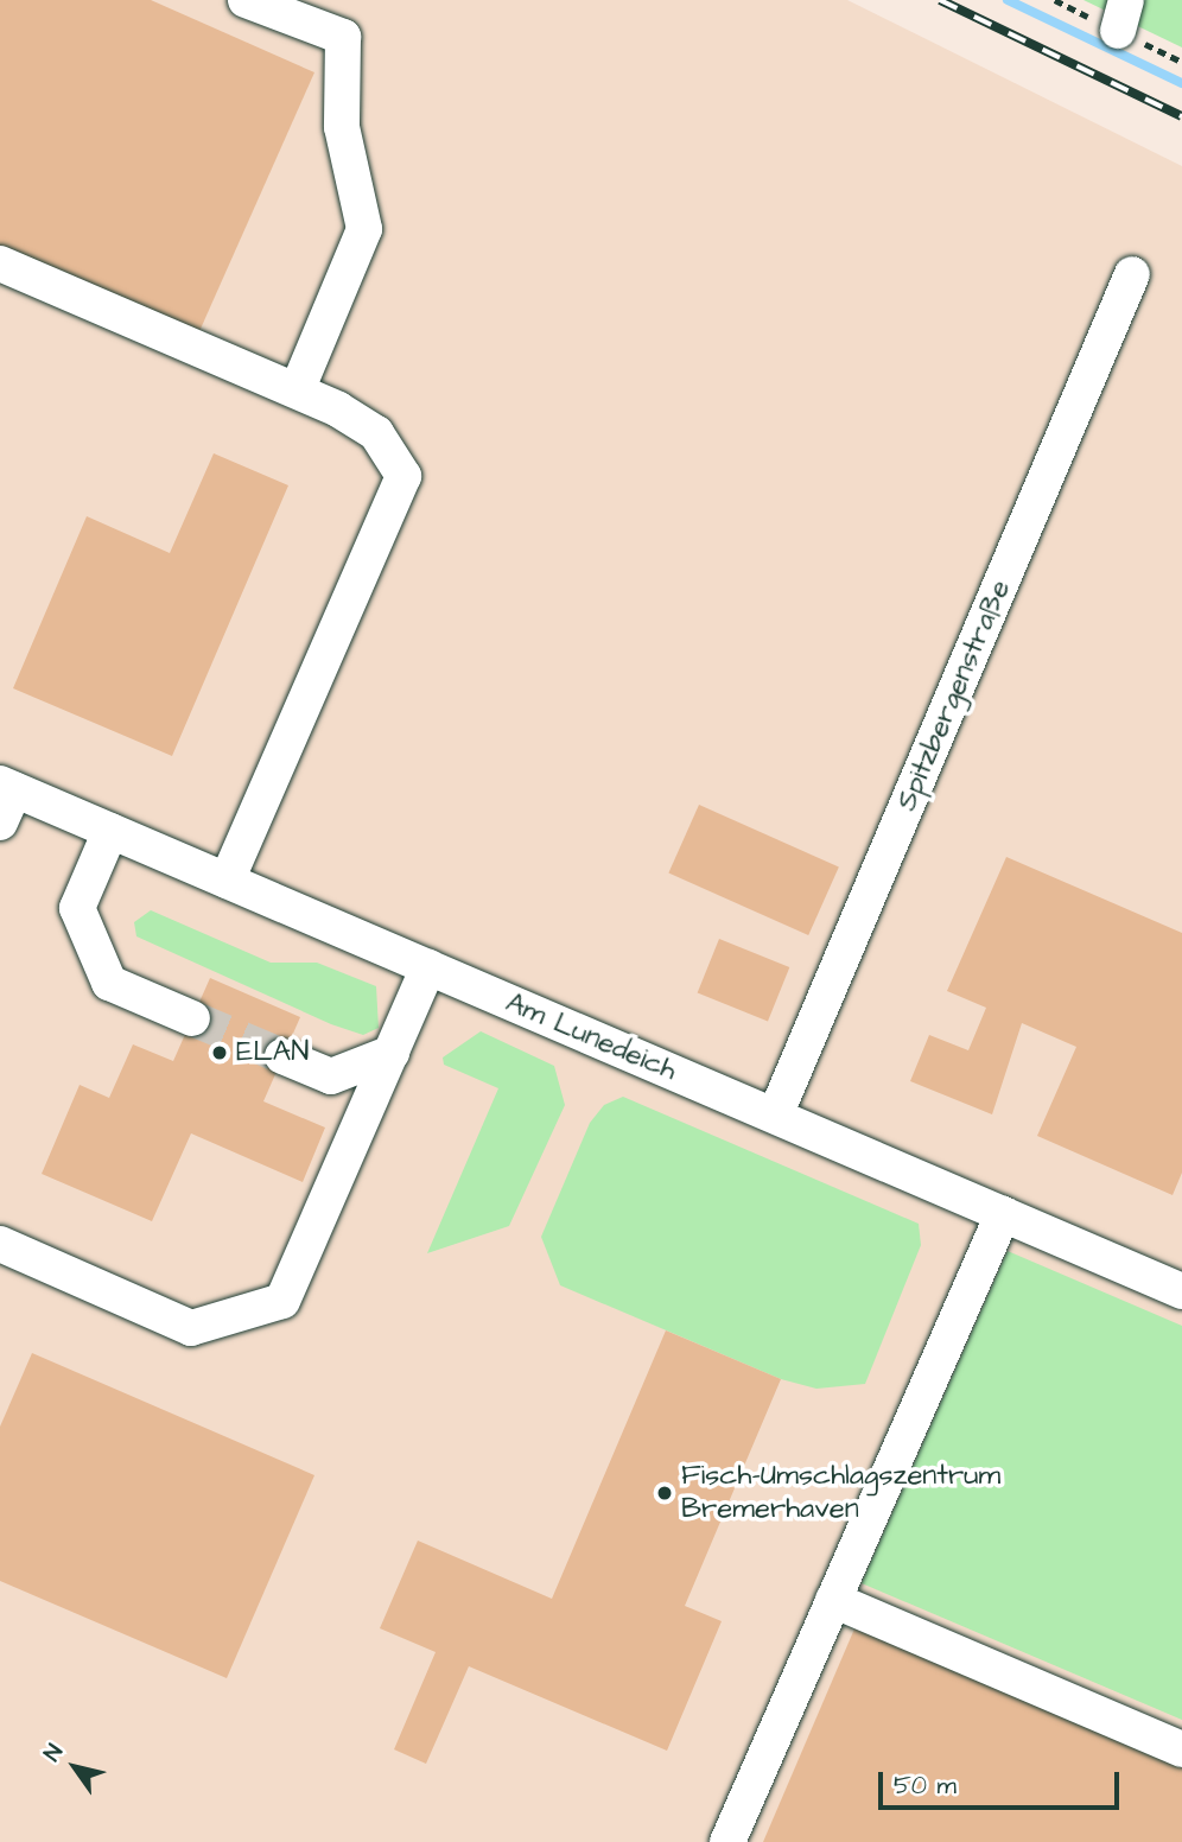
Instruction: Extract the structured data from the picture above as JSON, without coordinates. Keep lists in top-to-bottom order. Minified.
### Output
{"streets":{"street":["Spitzbergenstraße","Am Lunedeich"]},"crossings":[["Spitzbergenstraße","Am Lunedeich"]],"places":["ELAN","Fisch-Umschlagszentrum Bremerhaven"],"scale_bar":"50 m","north":"top left"}
